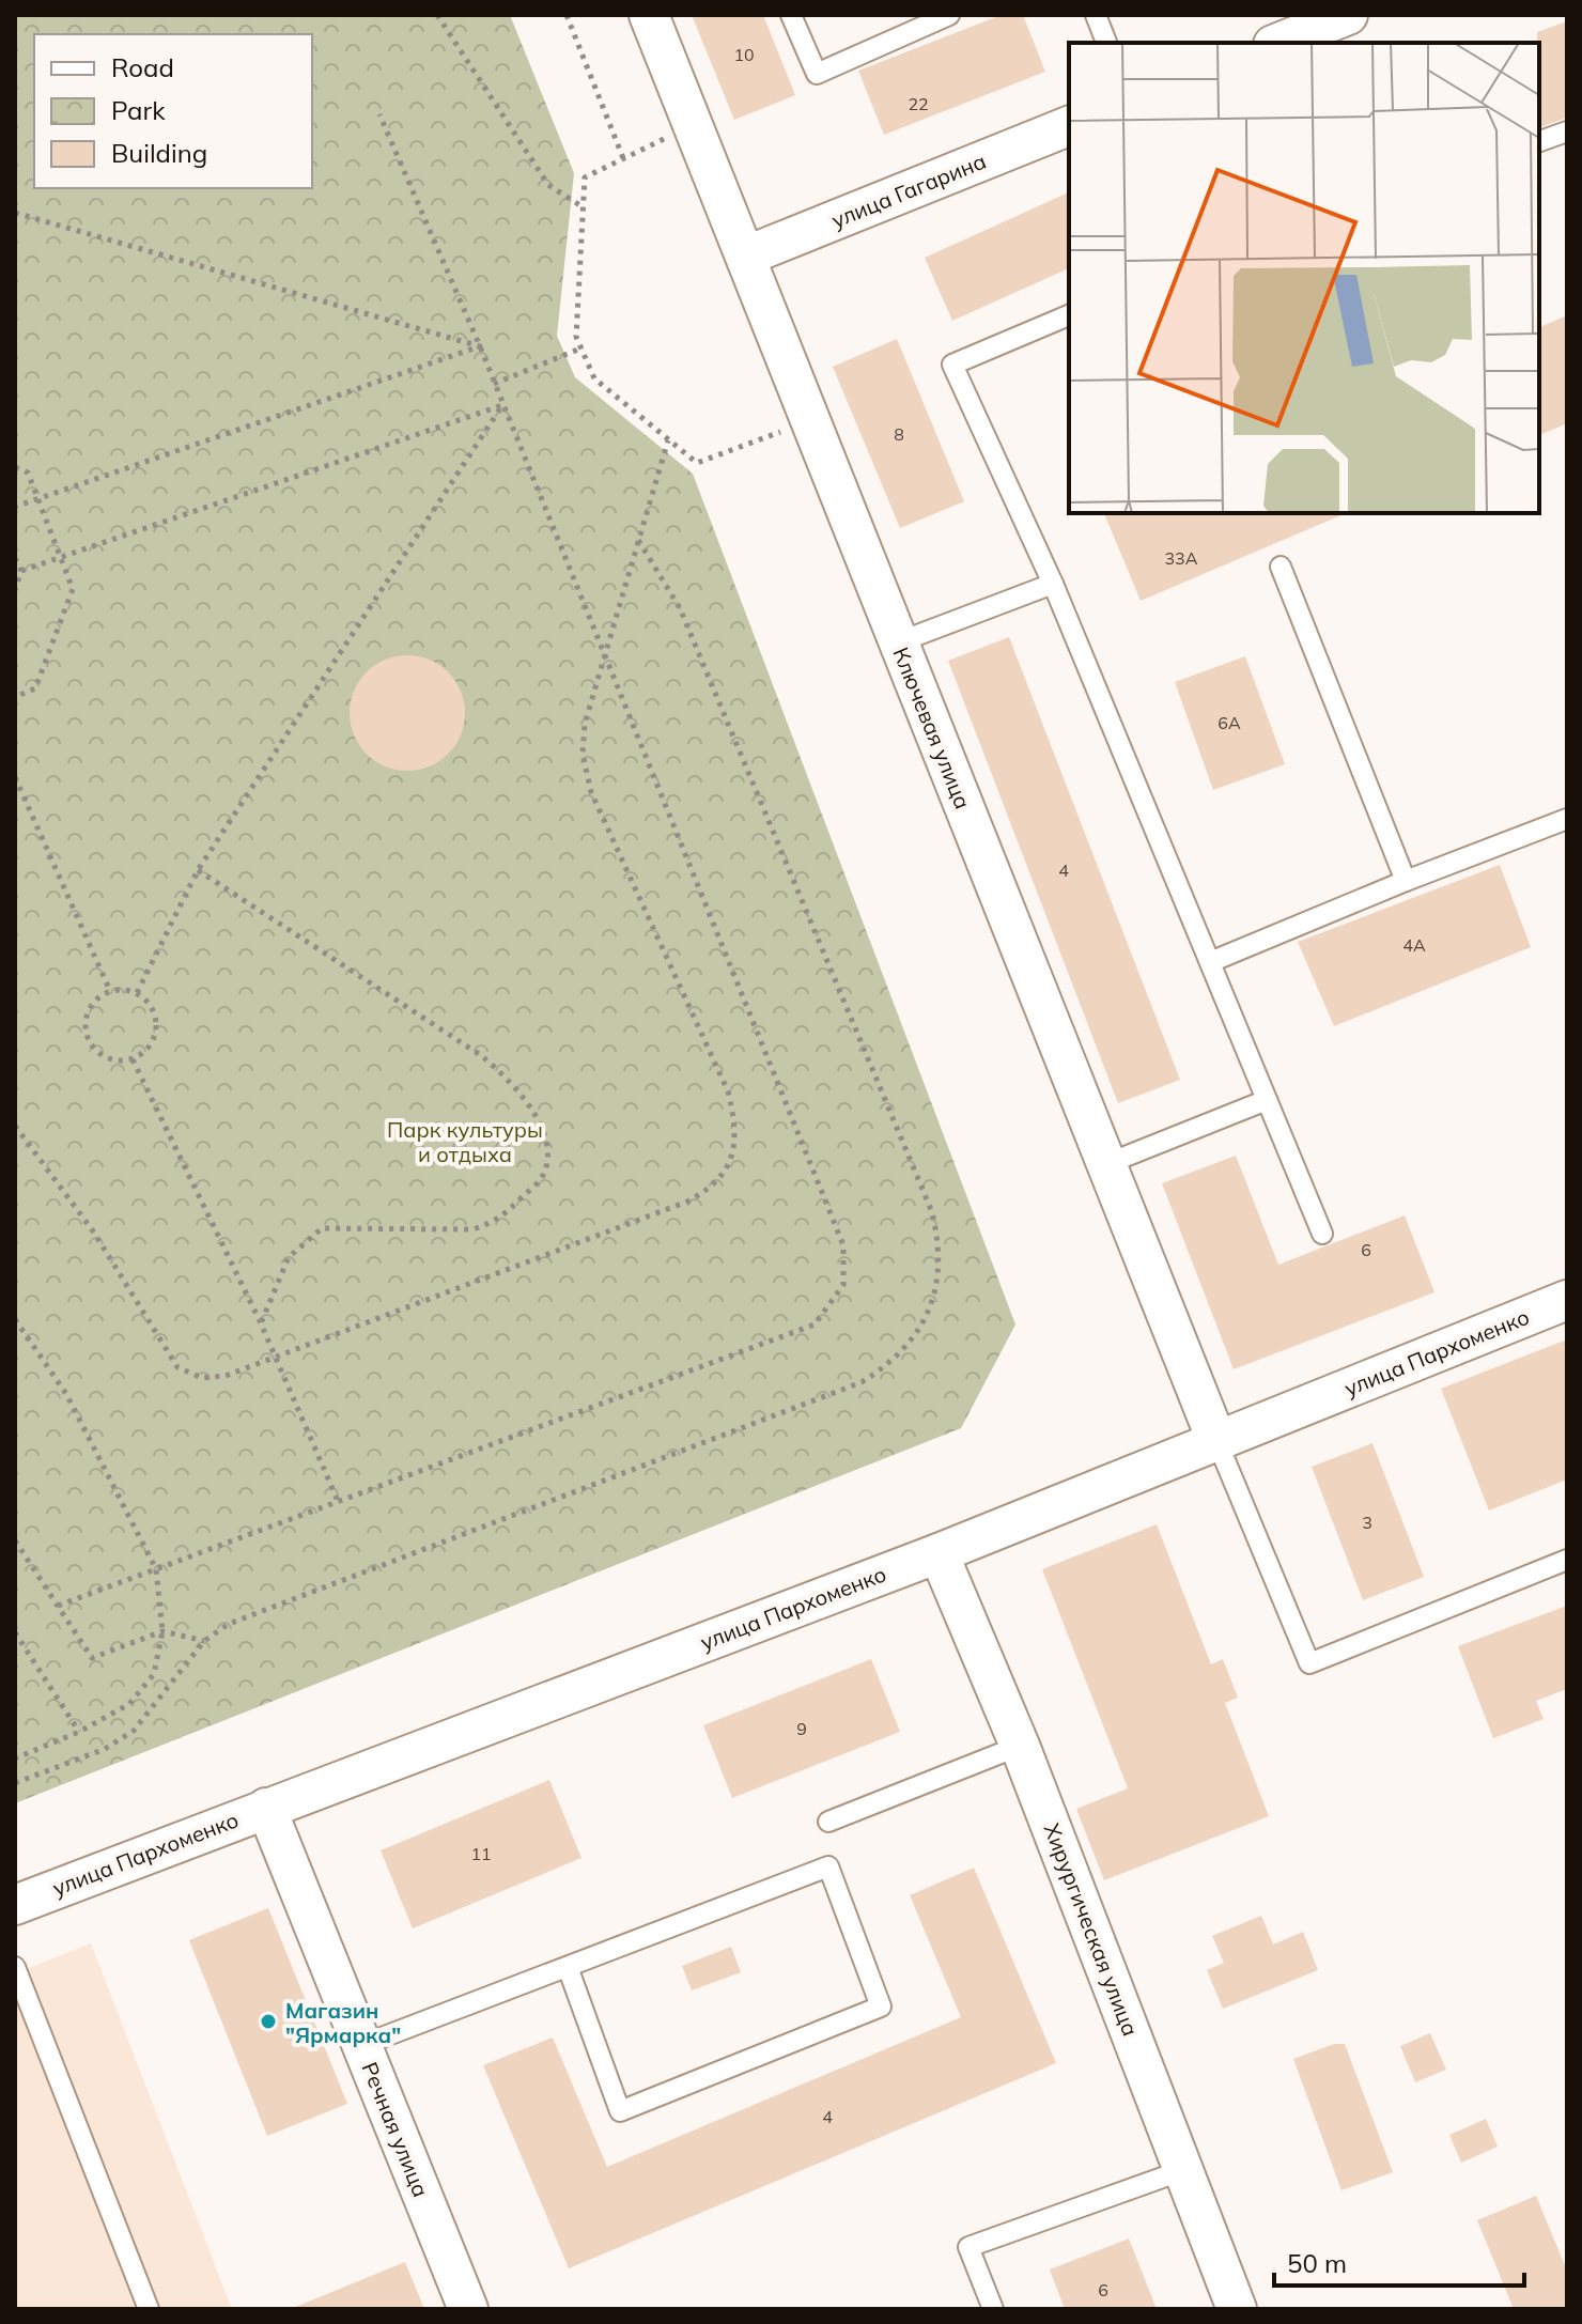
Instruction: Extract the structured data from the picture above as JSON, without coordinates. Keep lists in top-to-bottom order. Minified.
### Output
{"streets":{"street":["улица Гагарина","Ключевая улица","улица Пархоменко","Хирургическая улица","Речная улица"]},"crossings":[["улица Гагарина","Ключевая улица"],["Ключевая улица","улица Пархоменко"],["улица Пархоменко","Хирургическая улица"],["улица Пархоменко","Речная улица"]],"parks":["Парк культуры и отдыха"],"places":["Магазин \"Ярмарка\""],"house_numbers":["10","22","8","33А","6А","4","4А","6","3","9","11","4","6"],"legend":["Road","Park","Building"],"scale_bar":"50 m"}
